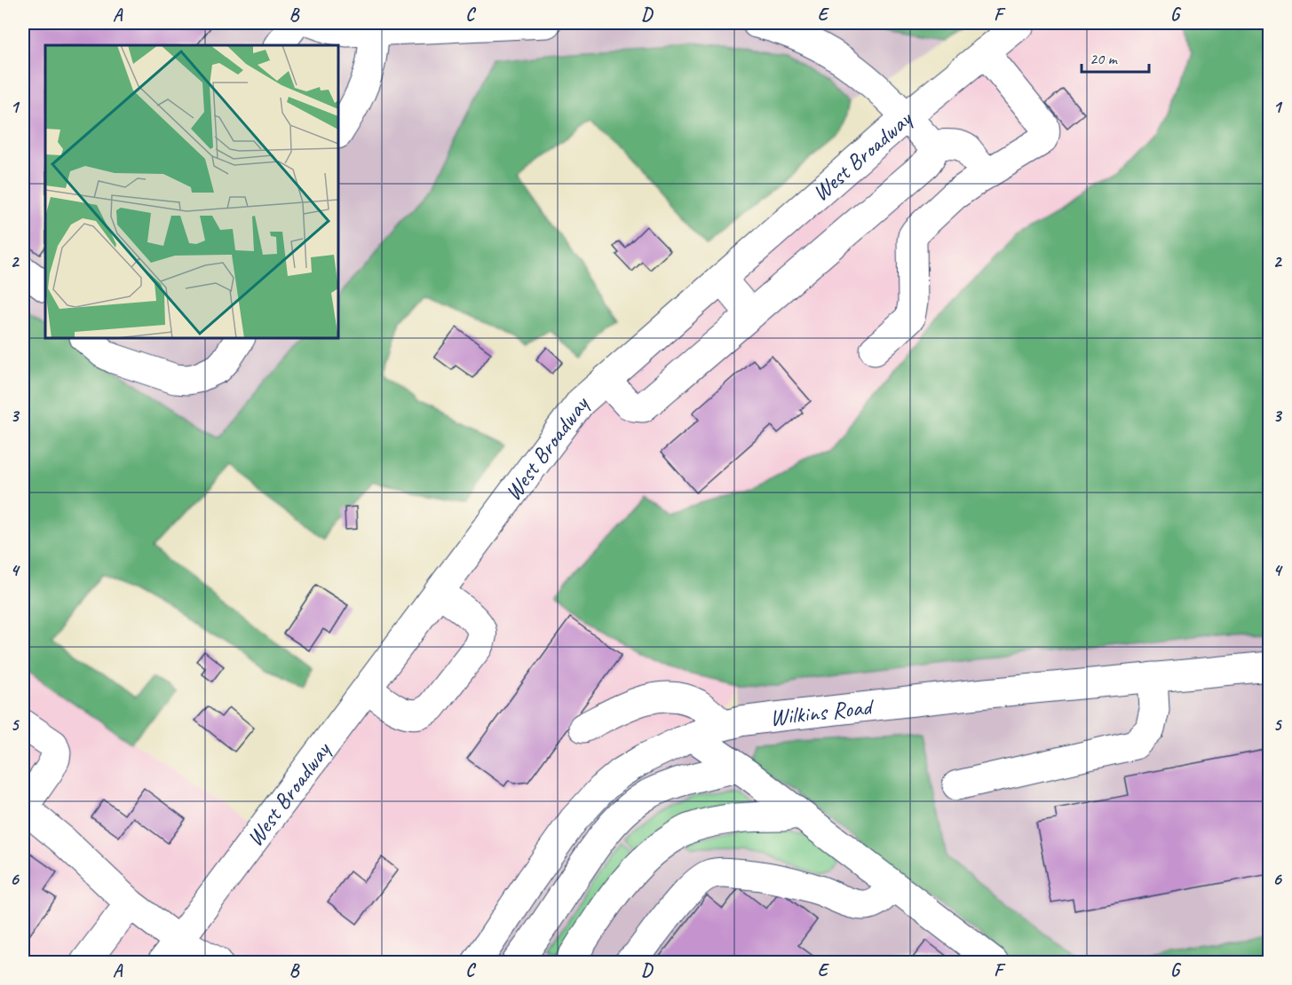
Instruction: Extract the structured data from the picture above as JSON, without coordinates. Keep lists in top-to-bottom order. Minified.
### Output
{"streets":{"street":["West Broadway","Wilkins Road"]},"scale_bar":"20 m","grid":{"columns":["A","B","C","D","E","F","G"],"rows":["1","2","3","4","5","6"]}}
